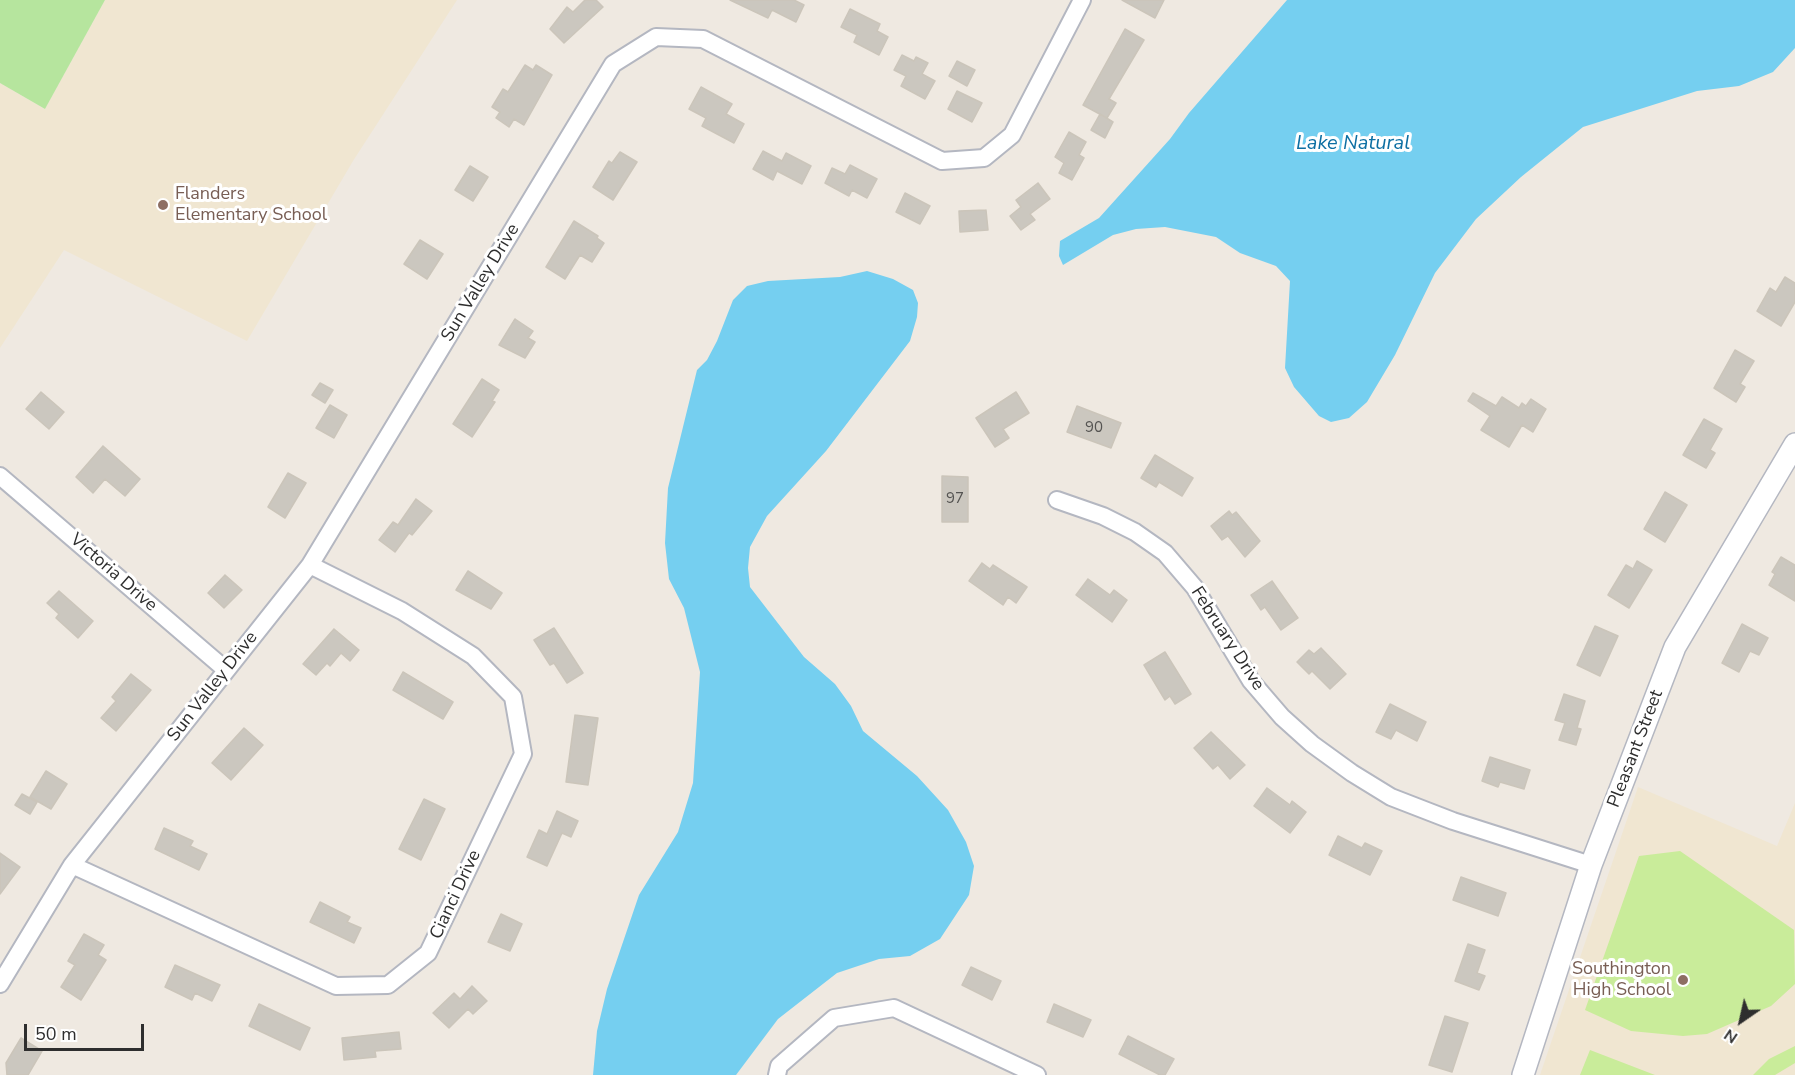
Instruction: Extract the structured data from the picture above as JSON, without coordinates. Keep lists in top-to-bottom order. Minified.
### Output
{"streets":{"street":["Sun Valley Drive","Victoria Drive","February Drive","Pleasant Street","Cianci Drive"]},"crossings":[["Sun Valley Drive","Victoria Drive"],["Sun Valley Drive","Cianci Drive"],["February Drive","Pleasant Street"]],"water":["Lake Natural"],"places":["Flanders Elementary School","Southington High School"],"house_numbers":["90","97"],"scale_bar":"50 m","north":"bottom left"}
